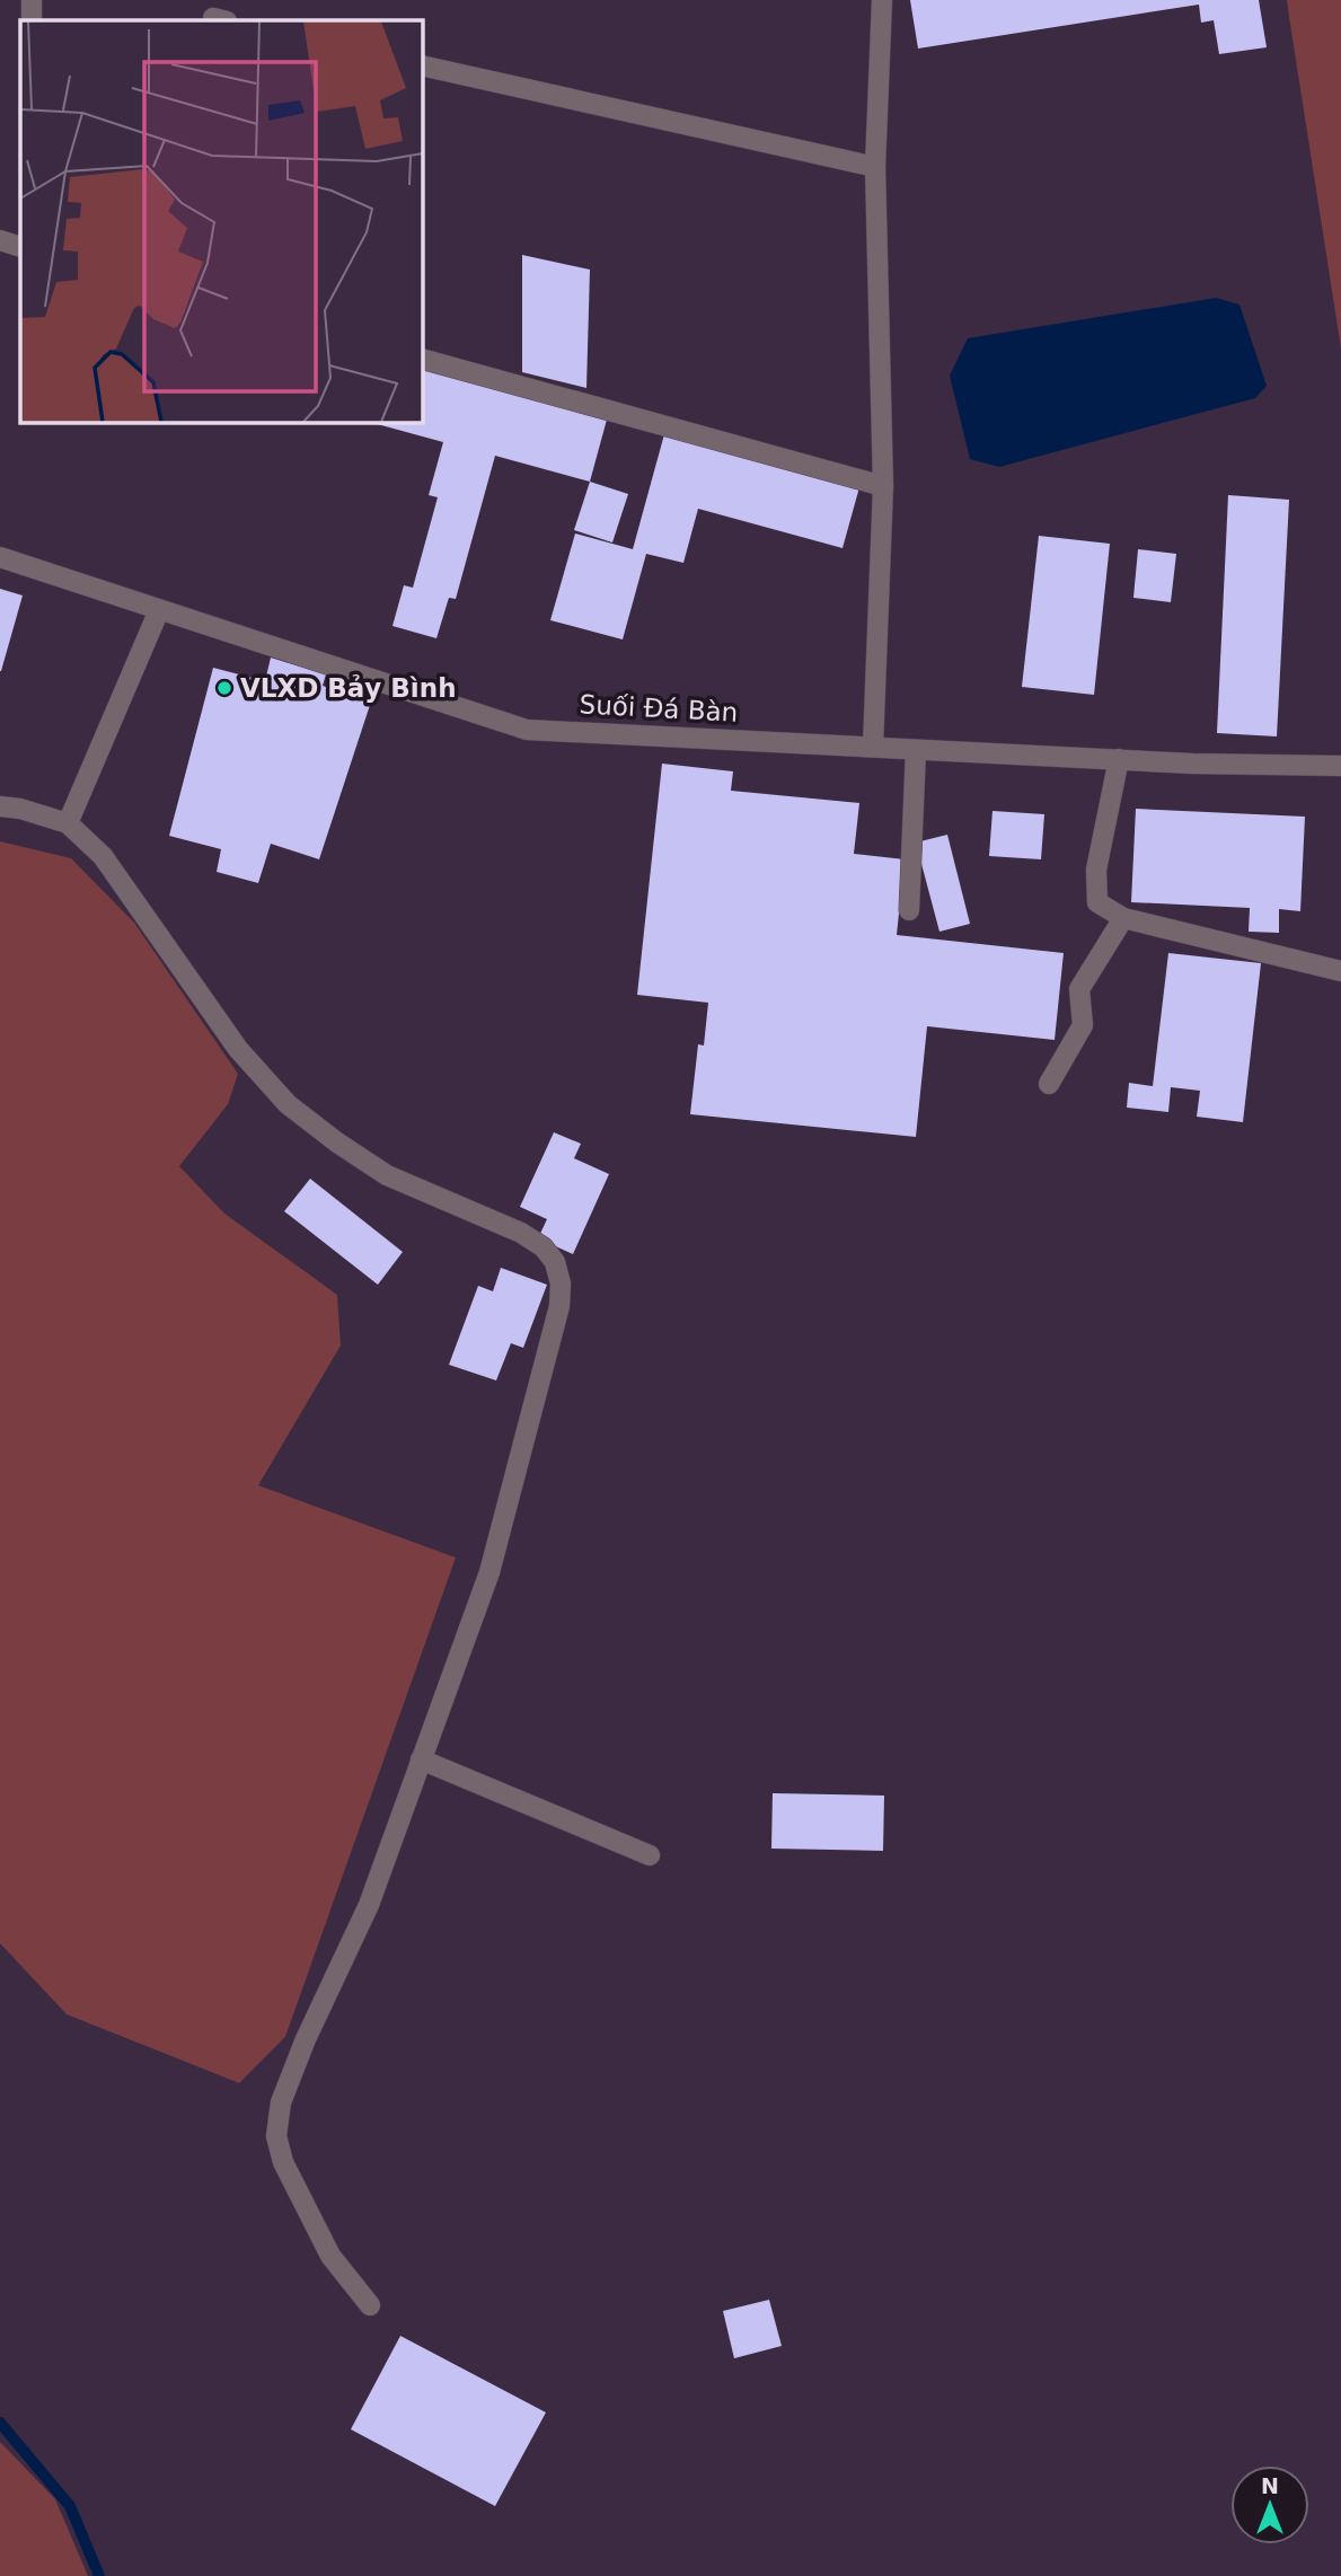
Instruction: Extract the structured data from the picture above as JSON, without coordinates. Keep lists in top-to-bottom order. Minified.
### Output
{"streets":{"street":["Suối Đá Bàn"]},"places":["VLXD Bảy Bình"],"north":"top"}
